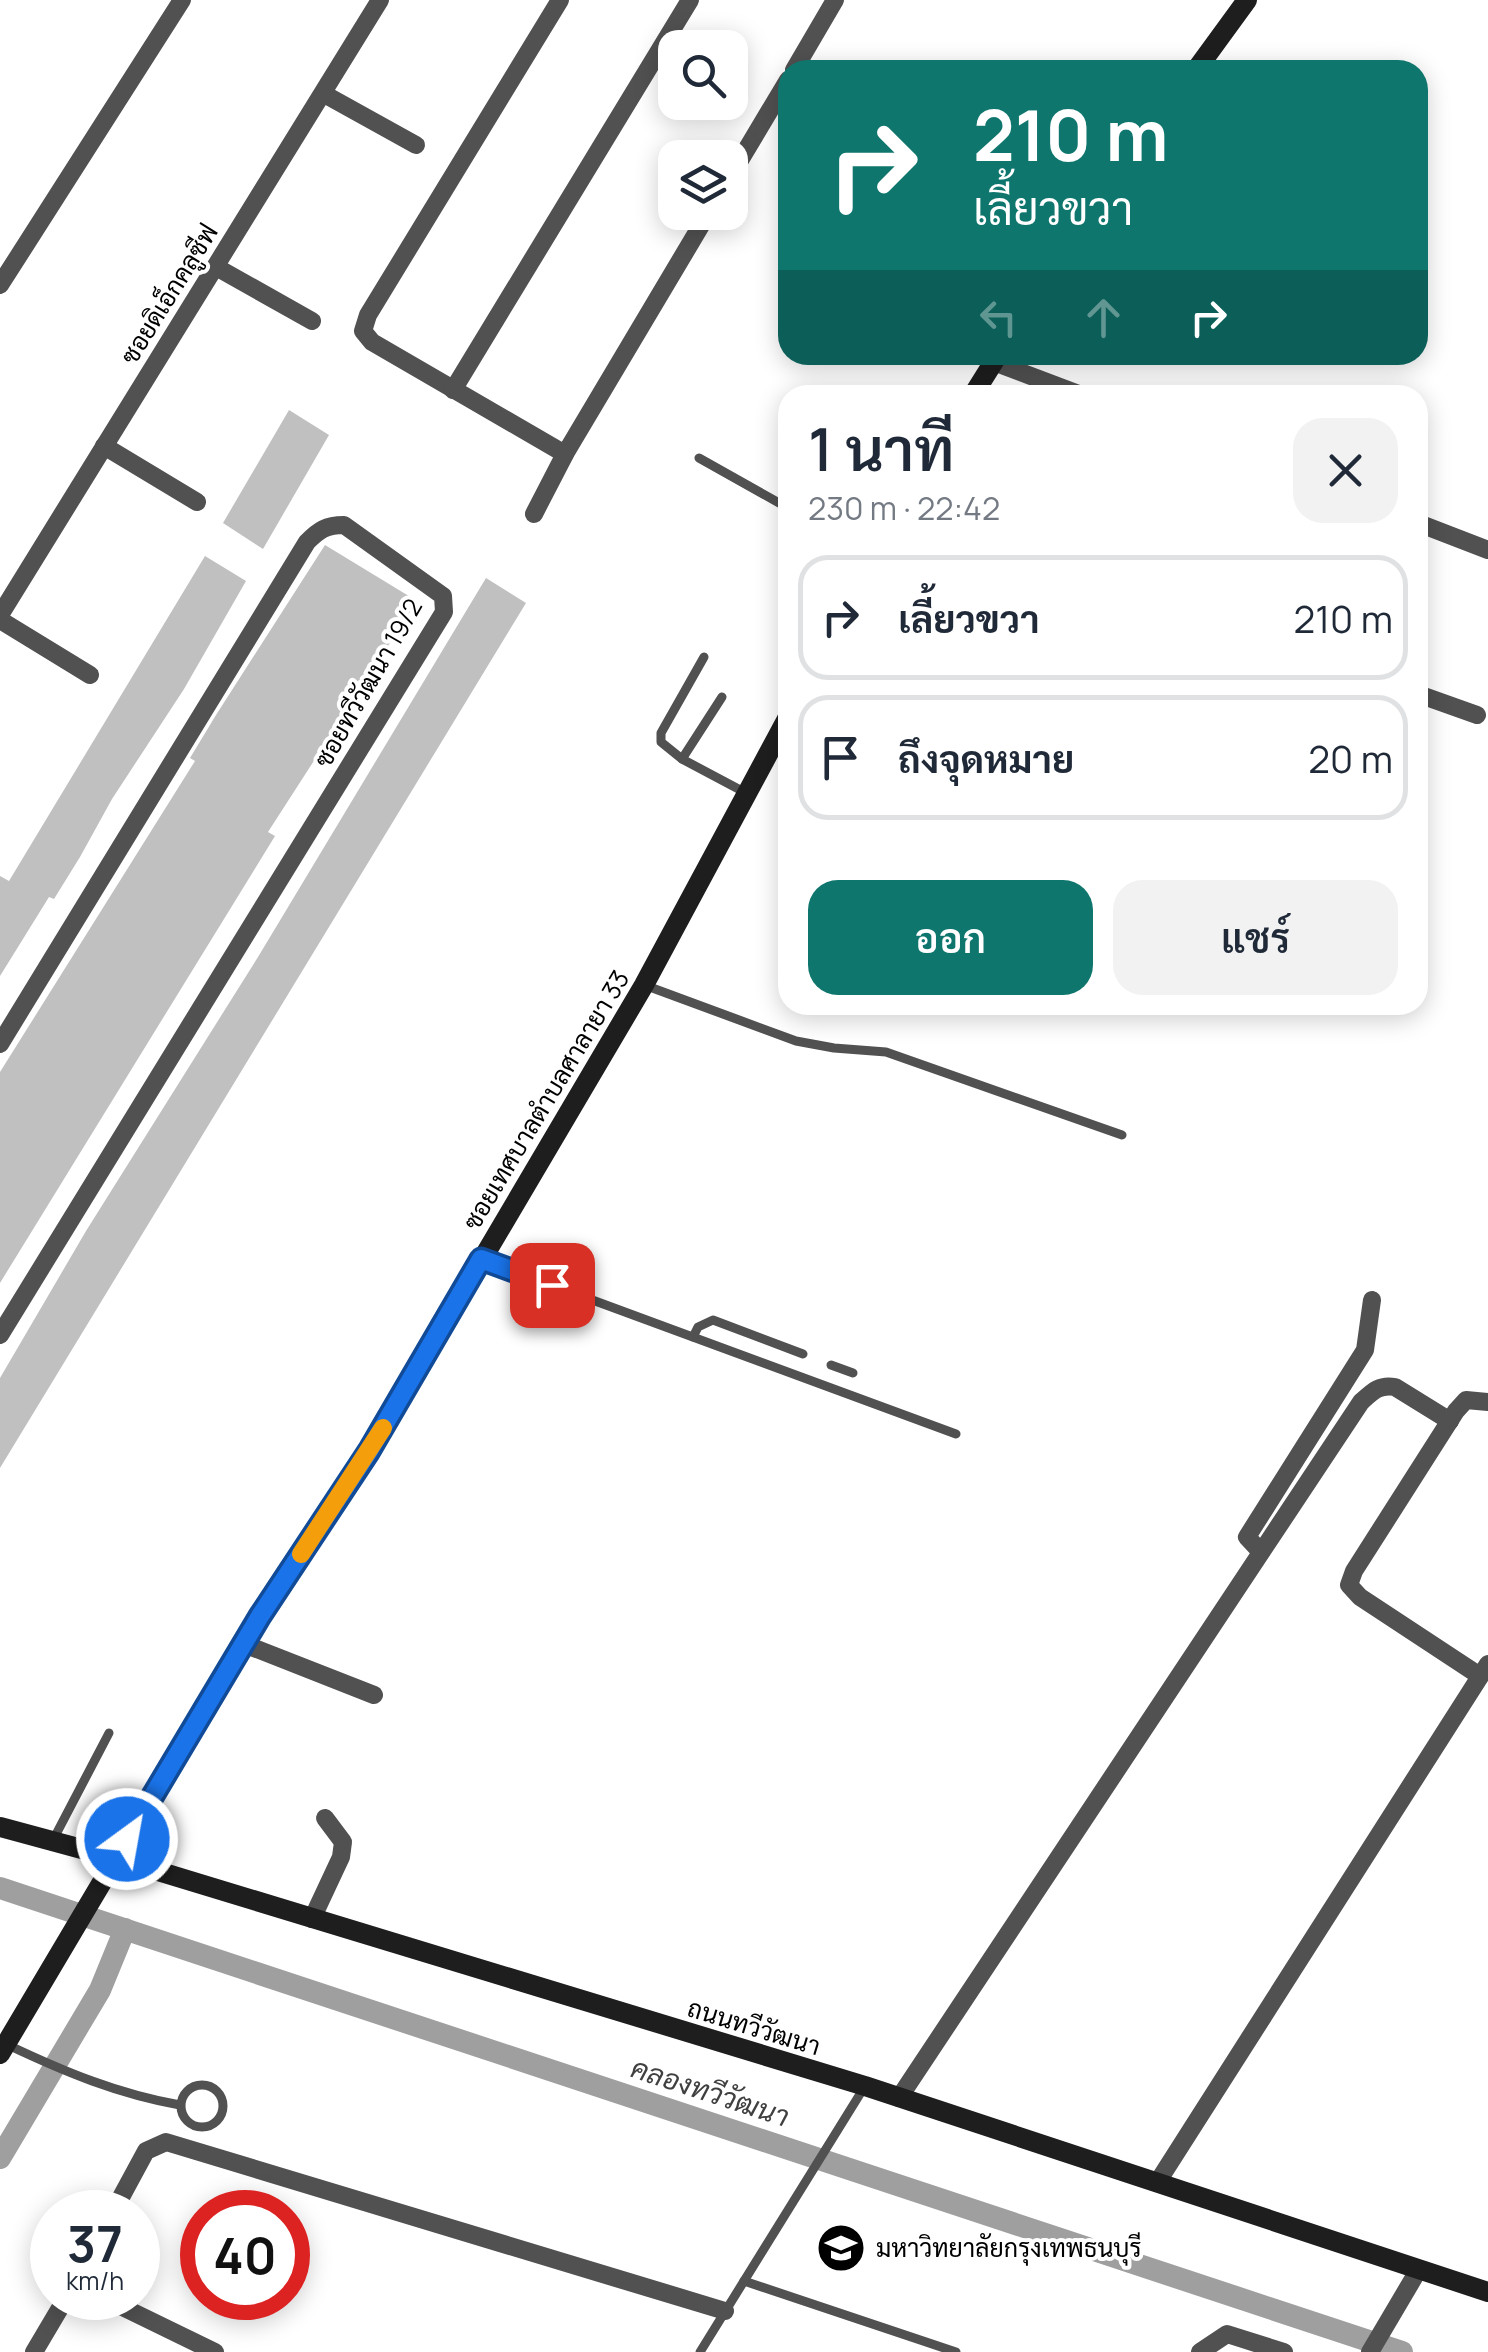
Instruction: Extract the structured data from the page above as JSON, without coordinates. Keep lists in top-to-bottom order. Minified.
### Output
{"streets":{"street":["ซอยดิเอ็กคลูซีฟ","ซอยทวีวัฒนา 19/2","ซอยเทศบาลตำบลศาลายา 33","ถนนทวีวัฒนา"]},"crossings":[["ซอยเทศบาลตำบลศาลายา 33","ถนนทวีวัฒนา"]],"water":["คลองทวีวัฒนา"],"places":{"school or university":["มหาวิทยาลัยกรุงเทพธนบุรี"]},"page":{"turn":["210 m","เลี้ยวขวา"],"heading":["1 นาที","230 m · 22:42"],"list":[{"name":"เลี้ยวขวา","value":"210 m"},{"name":"ถึงจุดหมาย","value":"20 m"}],"buttons":["ออก","แชร์"],"speed":"37 km/h","limit":"40"}}
